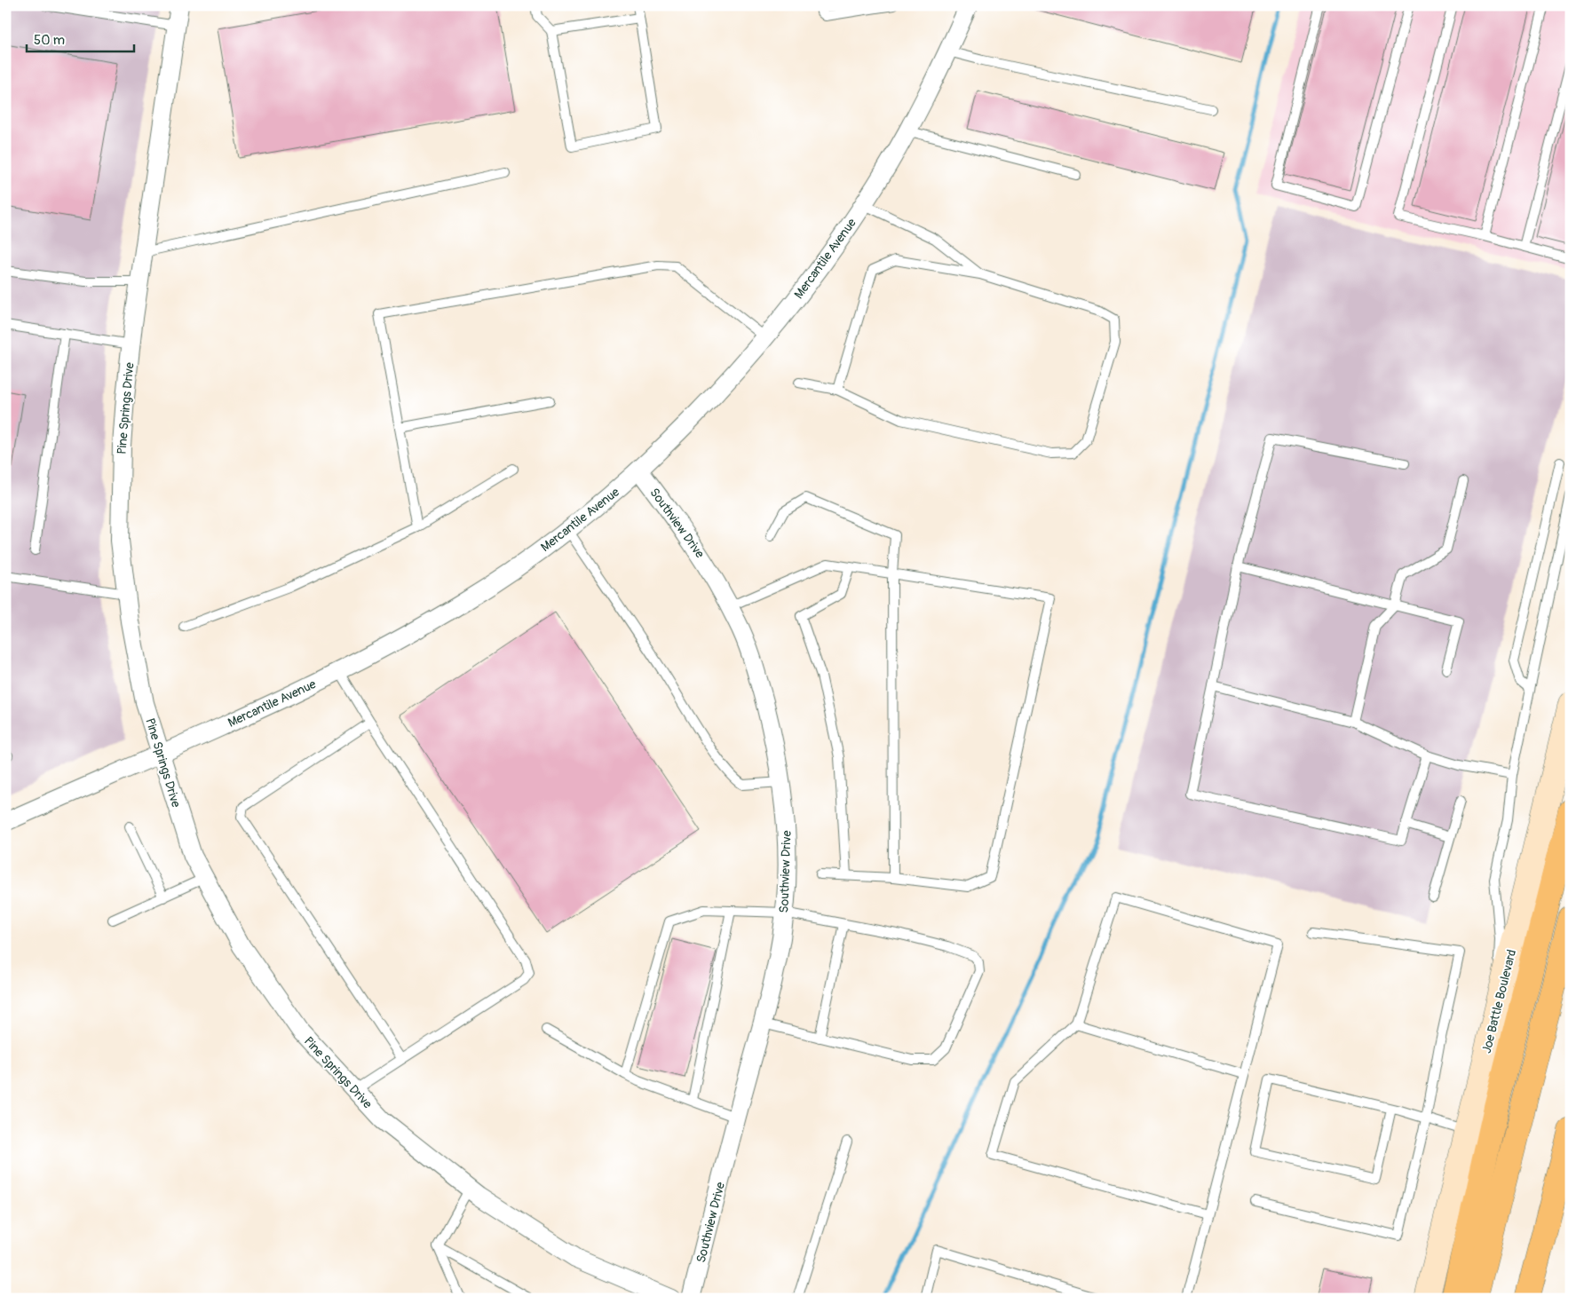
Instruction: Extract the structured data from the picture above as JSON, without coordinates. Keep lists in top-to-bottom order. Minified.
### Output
{"streets":{"main road":["Joe Battle Boulevard"],"street":["Mercantile Avenue","Pine Springs Drive","Southview Drive"]},"crossings":[["Mercantile Avenue","Pine Springs Drive"],["Mercantile Avenue","Southview Drive"]],"scale_bar":"50 m"}
